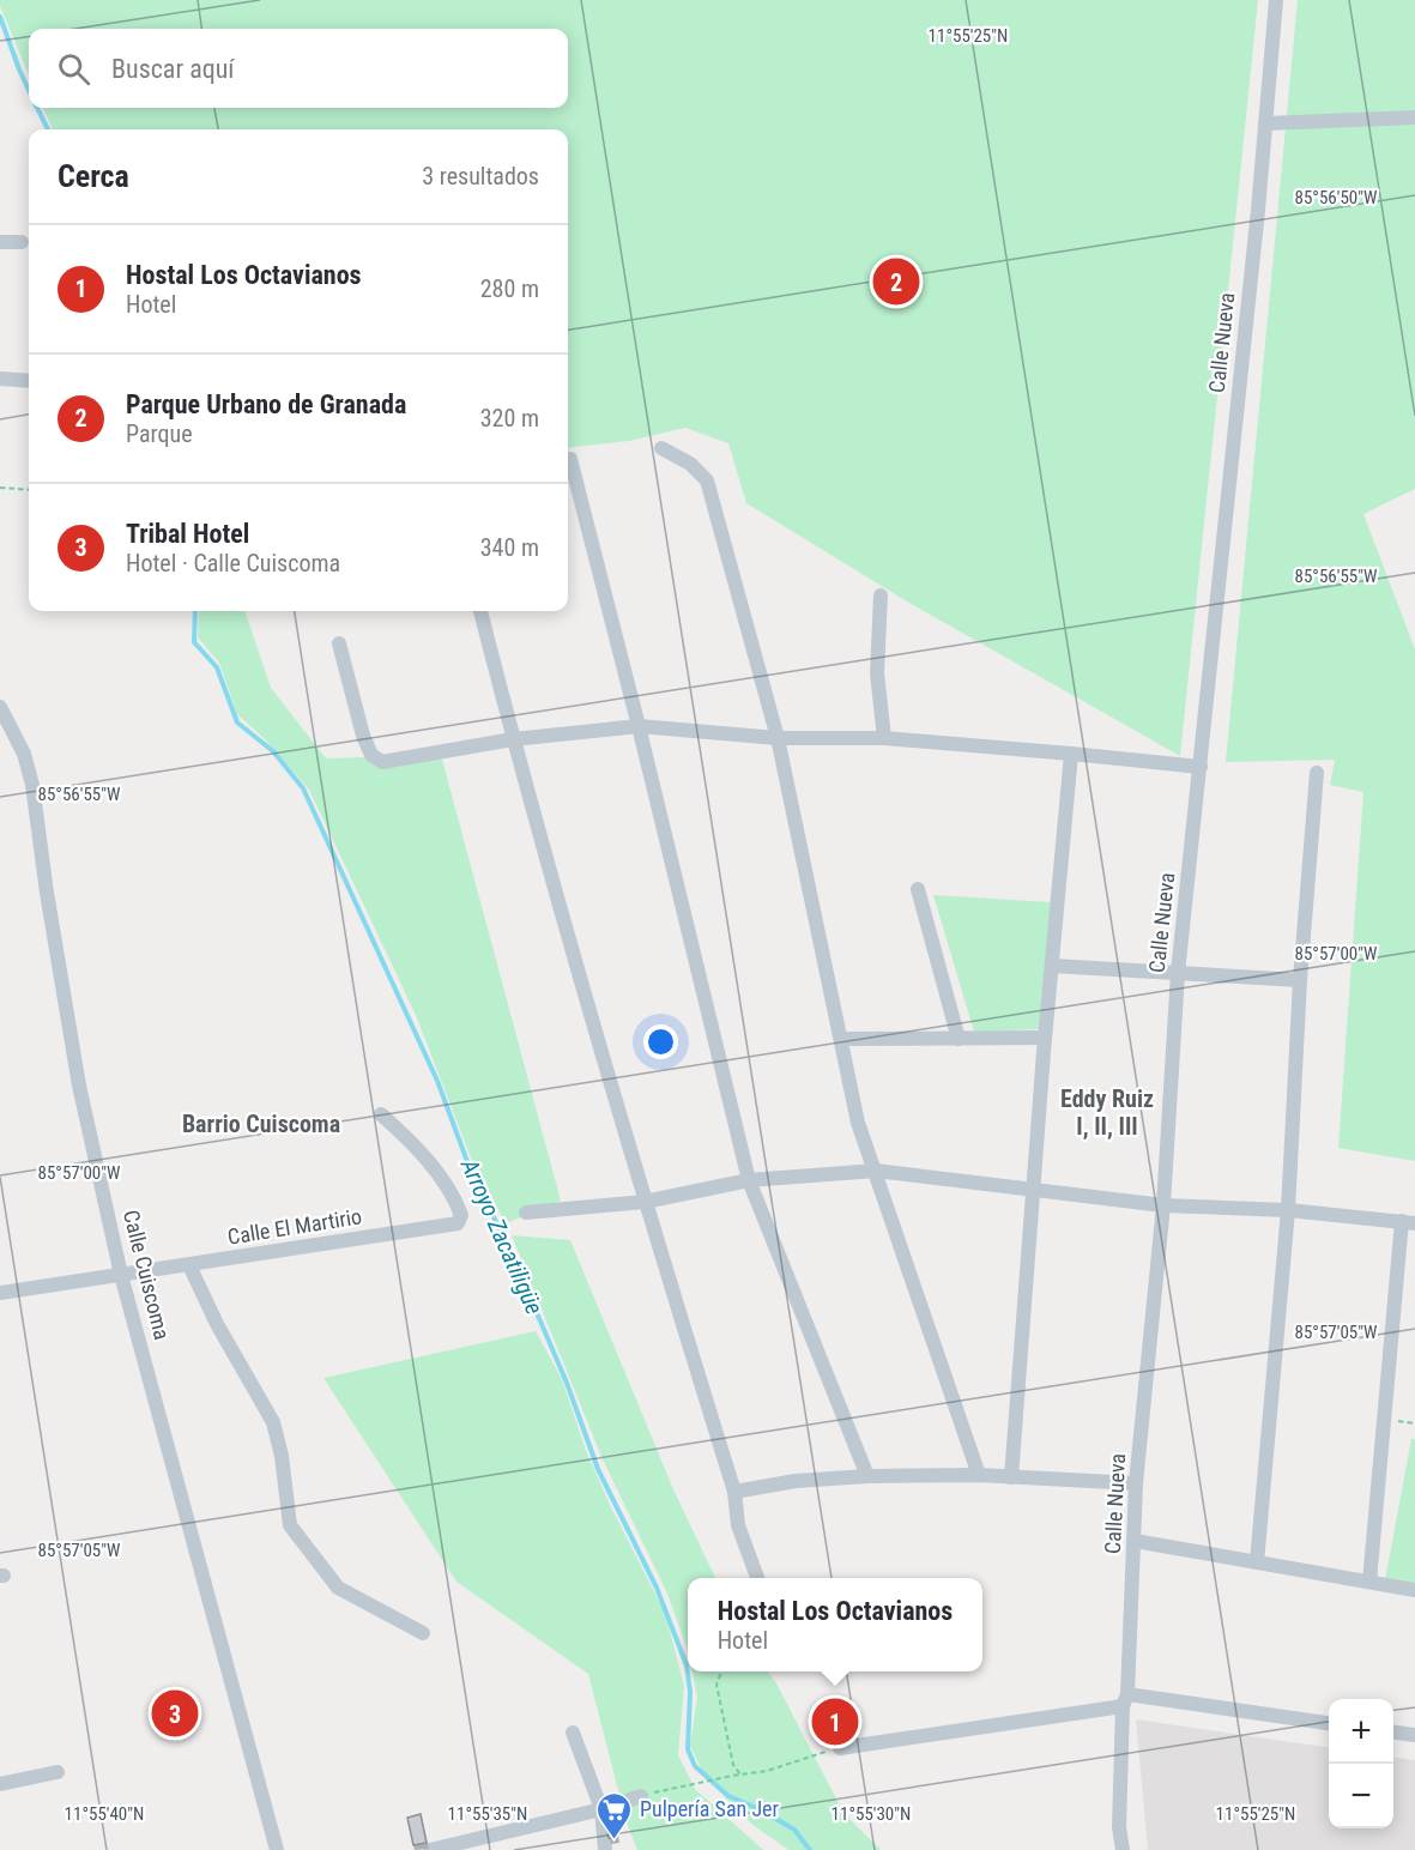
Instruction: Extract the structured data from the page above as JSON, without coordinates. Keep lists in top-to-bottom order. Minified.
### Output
{"streets":{"street":["Calle Nueva","Calle El Martirio","Calle Cuiscoma"]},"crossings":[["Calle El Martirio","Calle Cuiscoma"]],"districts":["Eddy Ruiz I, II, III","Barrio Cuiscoma"],"water":["Arroyo Zacatiligüe"],"places":{"supermarket":["Pulpería San Jer"]},"page":{"search":"Buscar aquí","heading":["Cerca","3 resultados"],"list":[{"mark":"1","name":"Hostal Los Octavianos","note":"Hotel","value":"280 m"},{"mark":"2","name":"Parque Urbano de Granada","note":"Parque","value":"320 m"},{"mark":"3","name":"Tribal Hotel","note":"Hotel · Calle Cuiscoma","value":"340 m"}],"pins":["2","3","1"],"popup":["Hostal Los Octavianos","Hotel"],"map_buttons":["+","−"]},"coordinates":["11°55'25\"N","85°56'50\"W","85°56'55\"W","85°57'00\"W","85°57'05\"W","11°55'40\"N","11°55'35\"N","11°55'30\"N"]}
